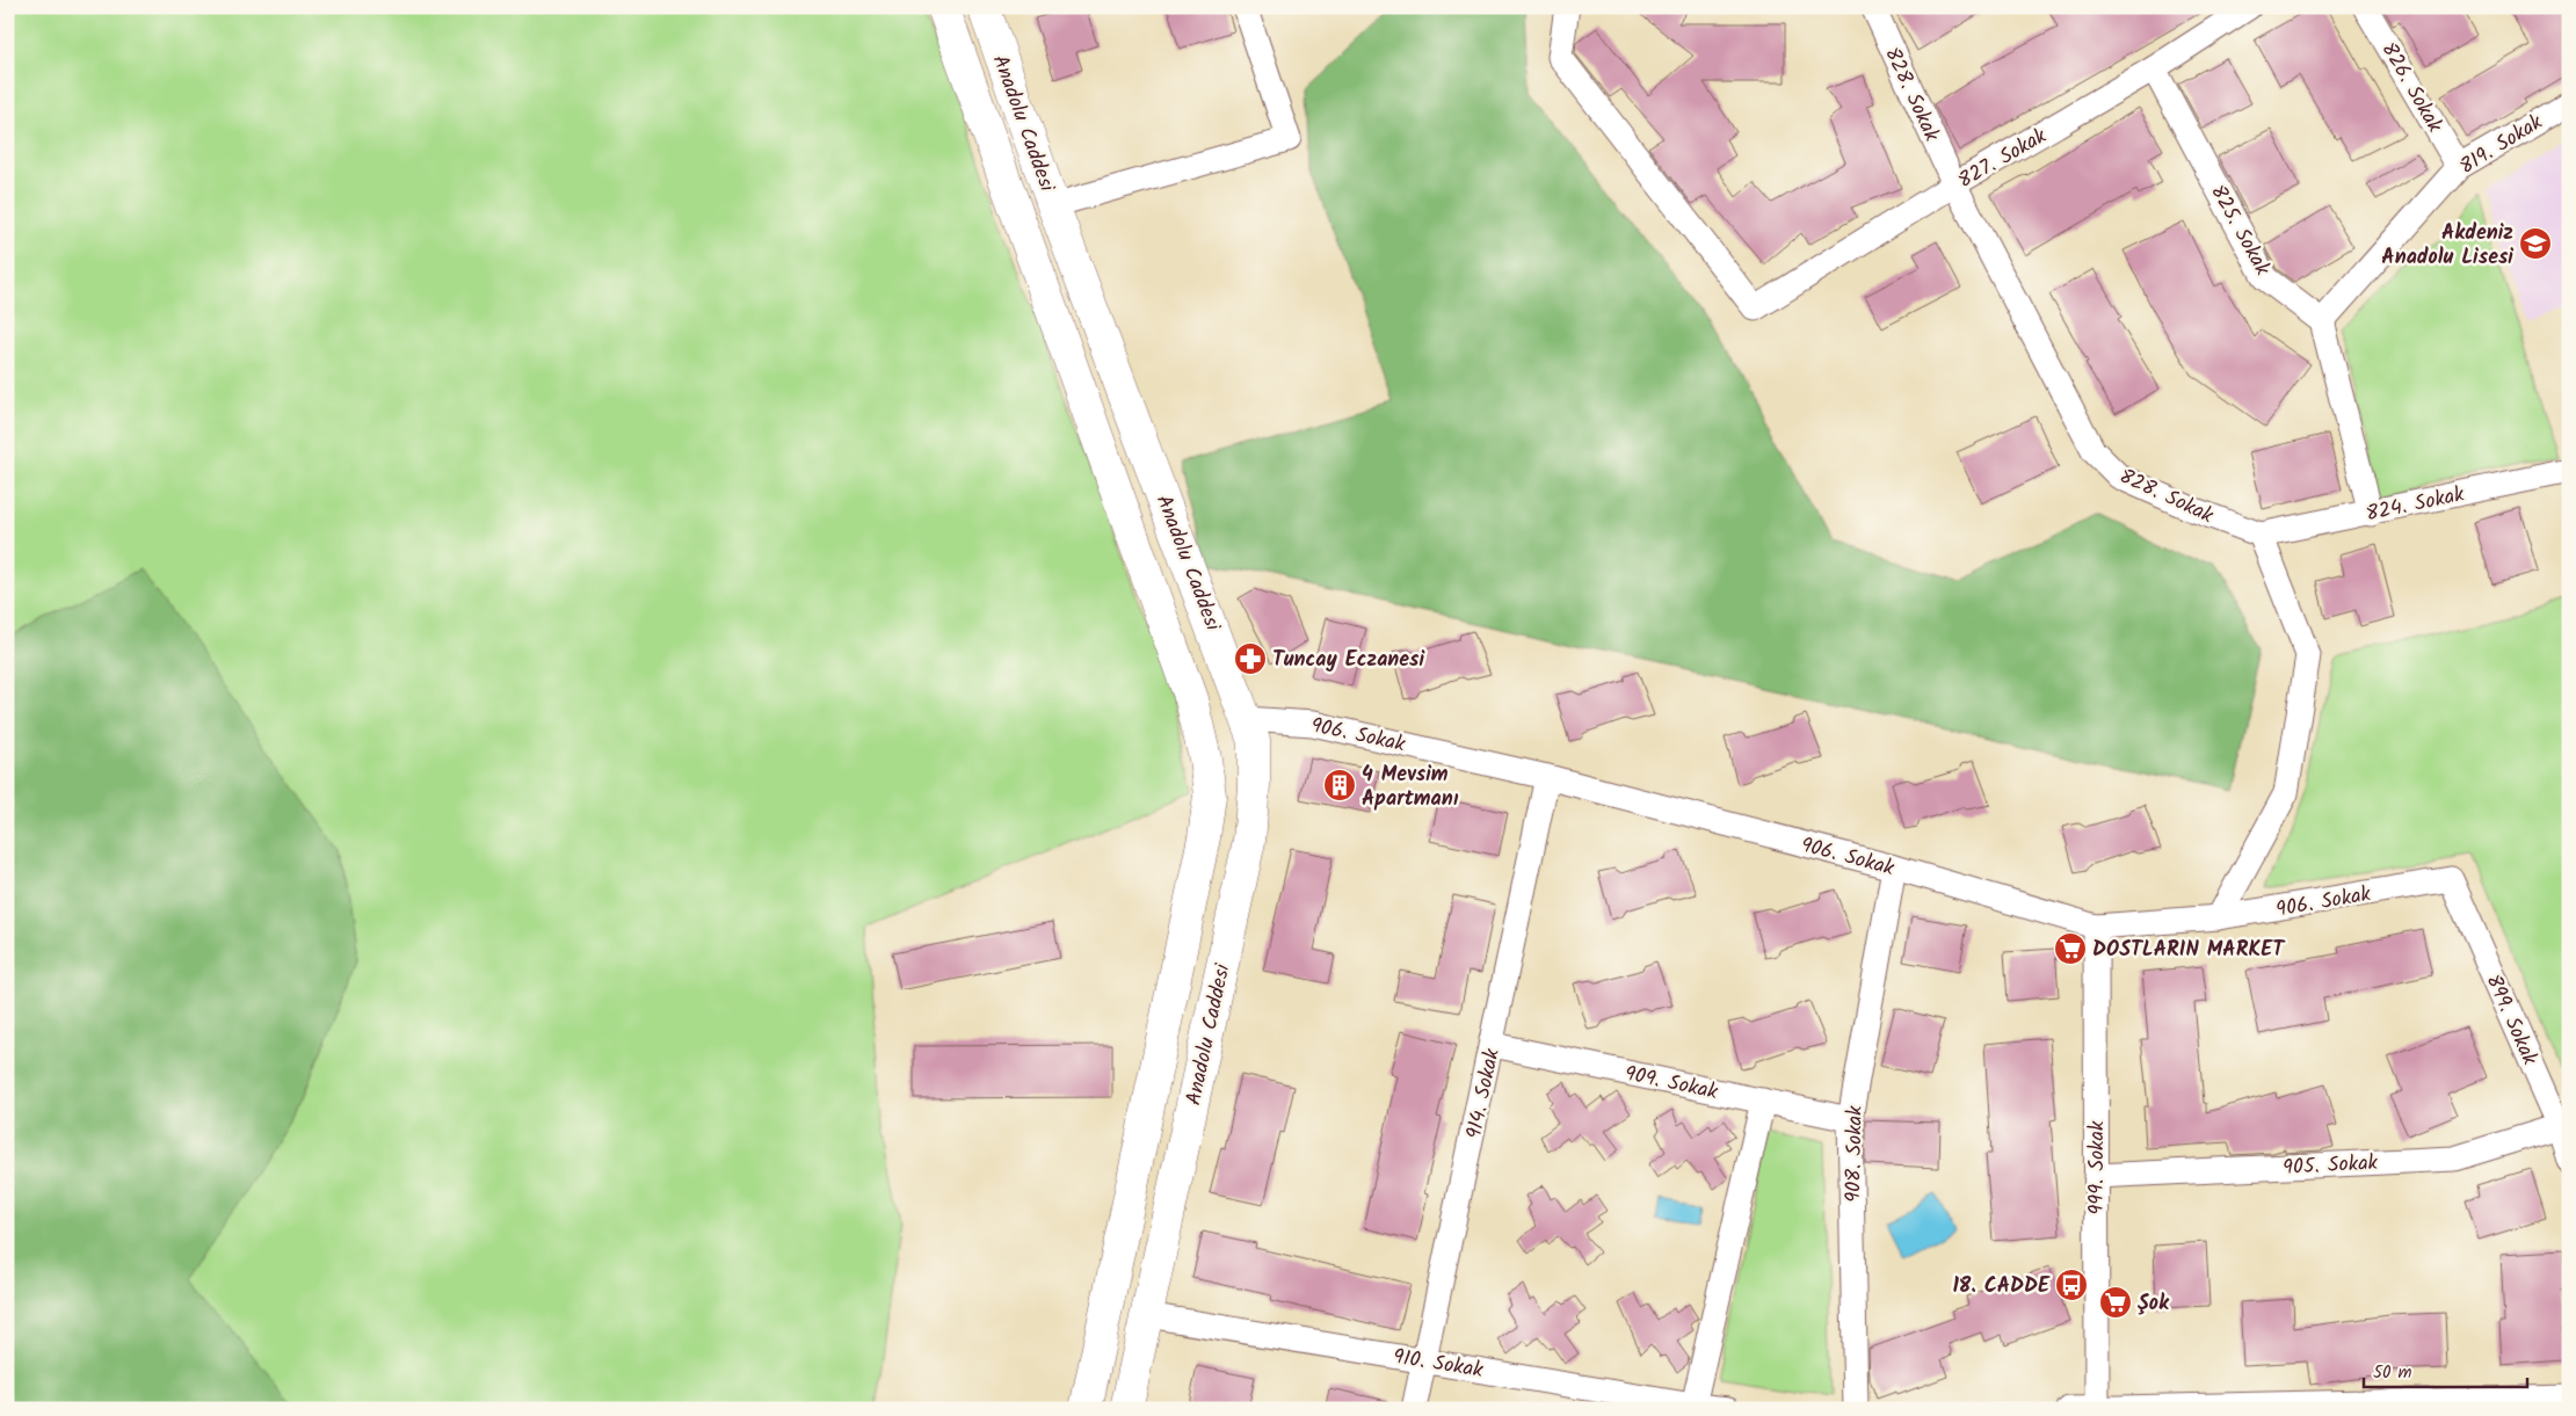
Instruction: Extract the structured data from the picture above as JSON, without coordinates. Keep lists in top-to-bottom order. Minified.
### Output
{"streets":{"main road":["Anadolu Caddesi"],"street":["826. Sokak","828. Sokak","819. Sokak","827. Sokak","825. Sokak","824. Sokak","906. Sokak","899. Sokak","909. Sokak","914. Sokak","908. Sokak","905. Sokak","999. Sokak","910. Sokak"]},"crossings":[["826. Sokak","819. Sokak"],["828. Sokak","827. Sokak"],["828. Sokak","824. Sokak"],["Anadolu Caddesi","906. Sokak"],["Anadolu Caddesi","910. Sokak"],["819. Sokak","825. Sokak"],["827. Sokak","825. Sokak"],["906. Sokak","899. Sokak"],["906. Sokak","914. Sokak"],["906. Sokak","908. Sokak"],["906. Sokak","999. Sokak"],["899. Sokak","905. Sokak"],["909. Sokak","914. Sokak"],["909. Sokak","908. Sokak"],["914. Sokak","910. Sokak"],["905. Sokak","999. Sokak"]],"places":{"school or university":["Akdeniz Anadolu Lisesi"],"pharmacy":["Tuncay Eczanesi"],"building":["4 Mevsim Apartmanı"],"supermarket":["DOSTLARIN MARKET","Şok"],"bus stop":["18. CADDE"]},"scale_bar":"50 m"}
